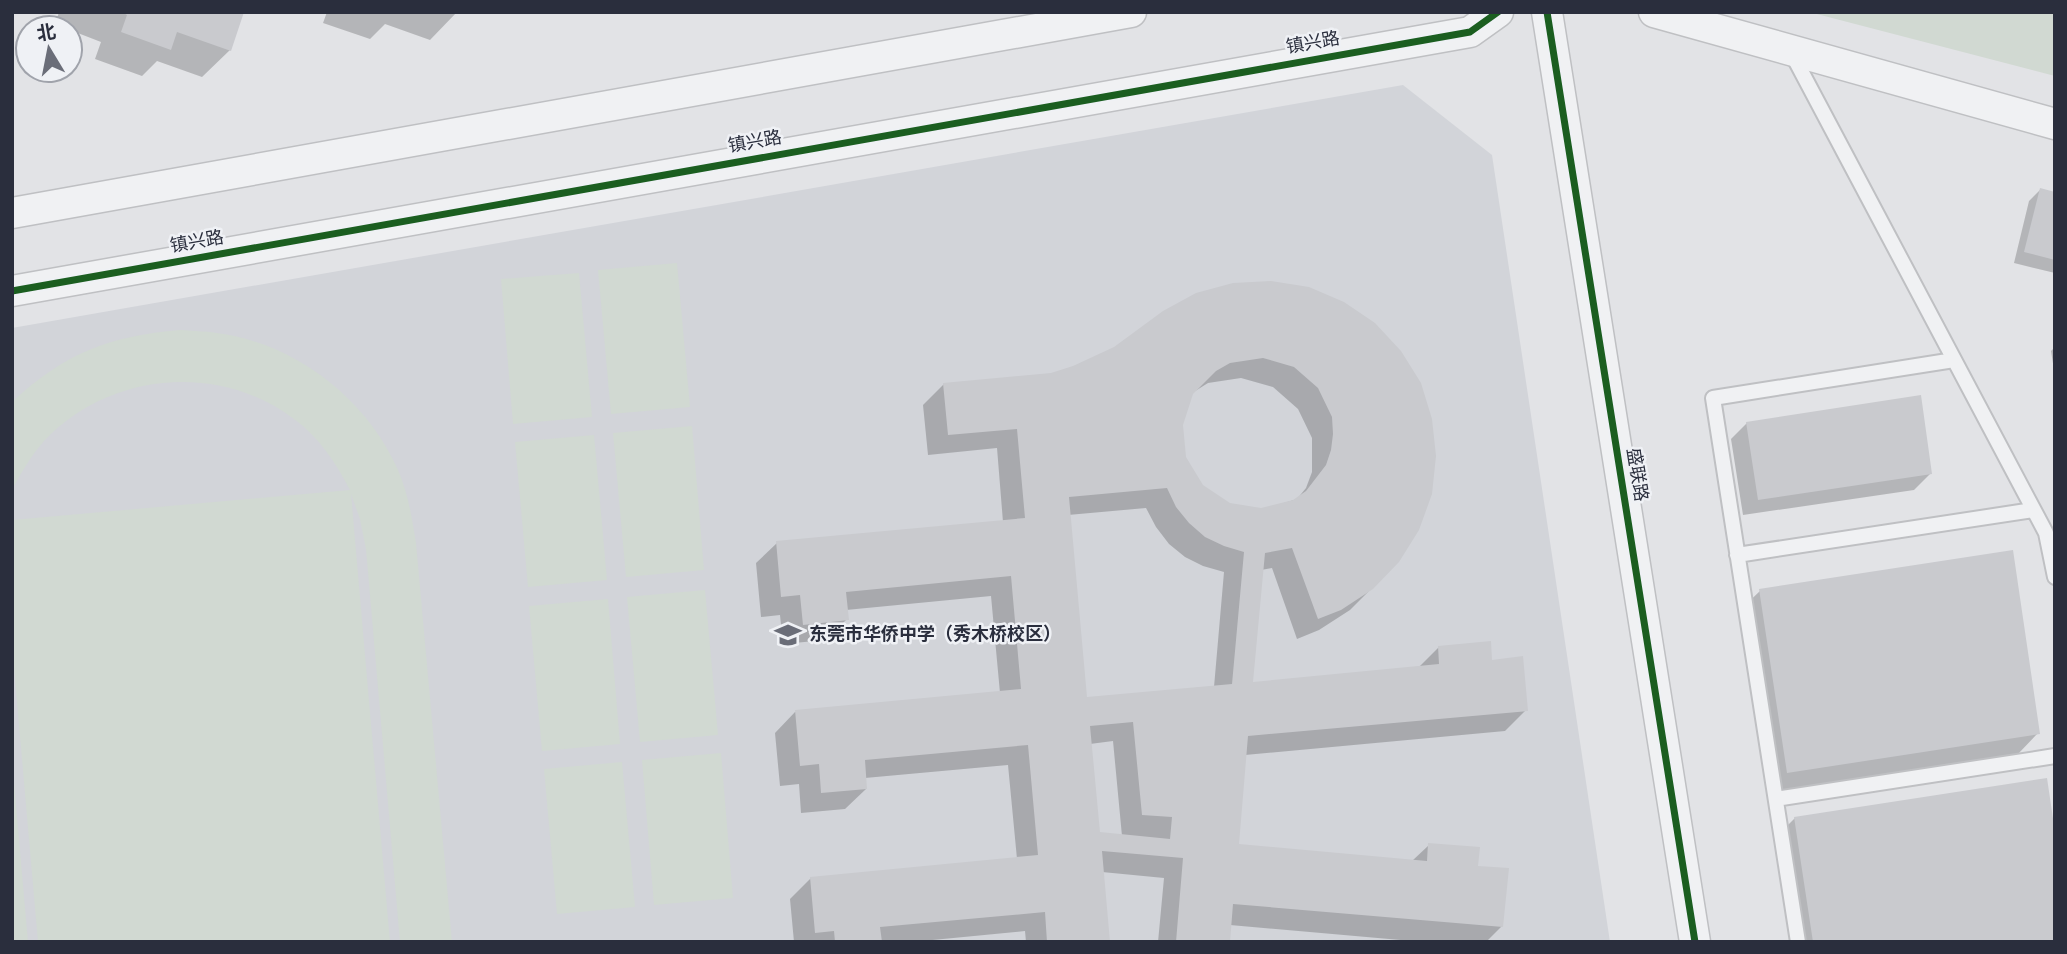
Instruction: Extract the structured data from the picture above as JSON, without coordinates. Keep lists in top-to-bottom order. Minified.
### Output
{"streets":{"street":["镇兴路","盛联路"]},"places":{"school or university":["东莞市华侨中学（秀木桥校区）"]},"north":"top"}
